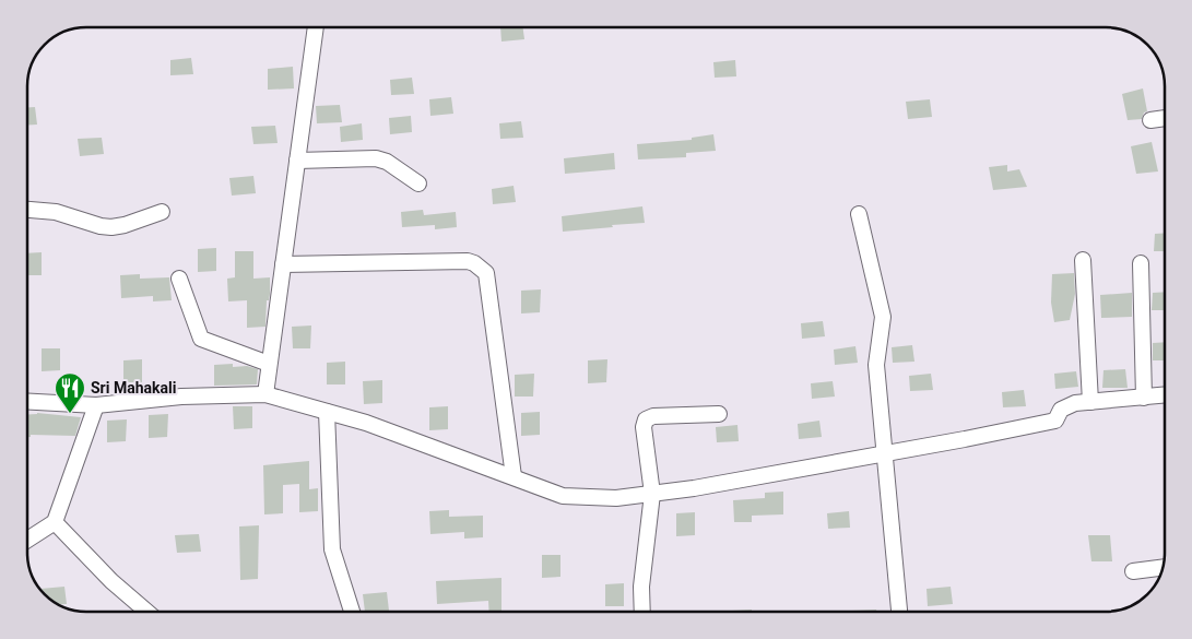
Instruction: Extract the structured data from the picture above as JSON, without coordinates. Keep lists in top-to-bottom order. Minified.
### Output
{"places":{"restaurant":["Sri Mahakali"]}}
